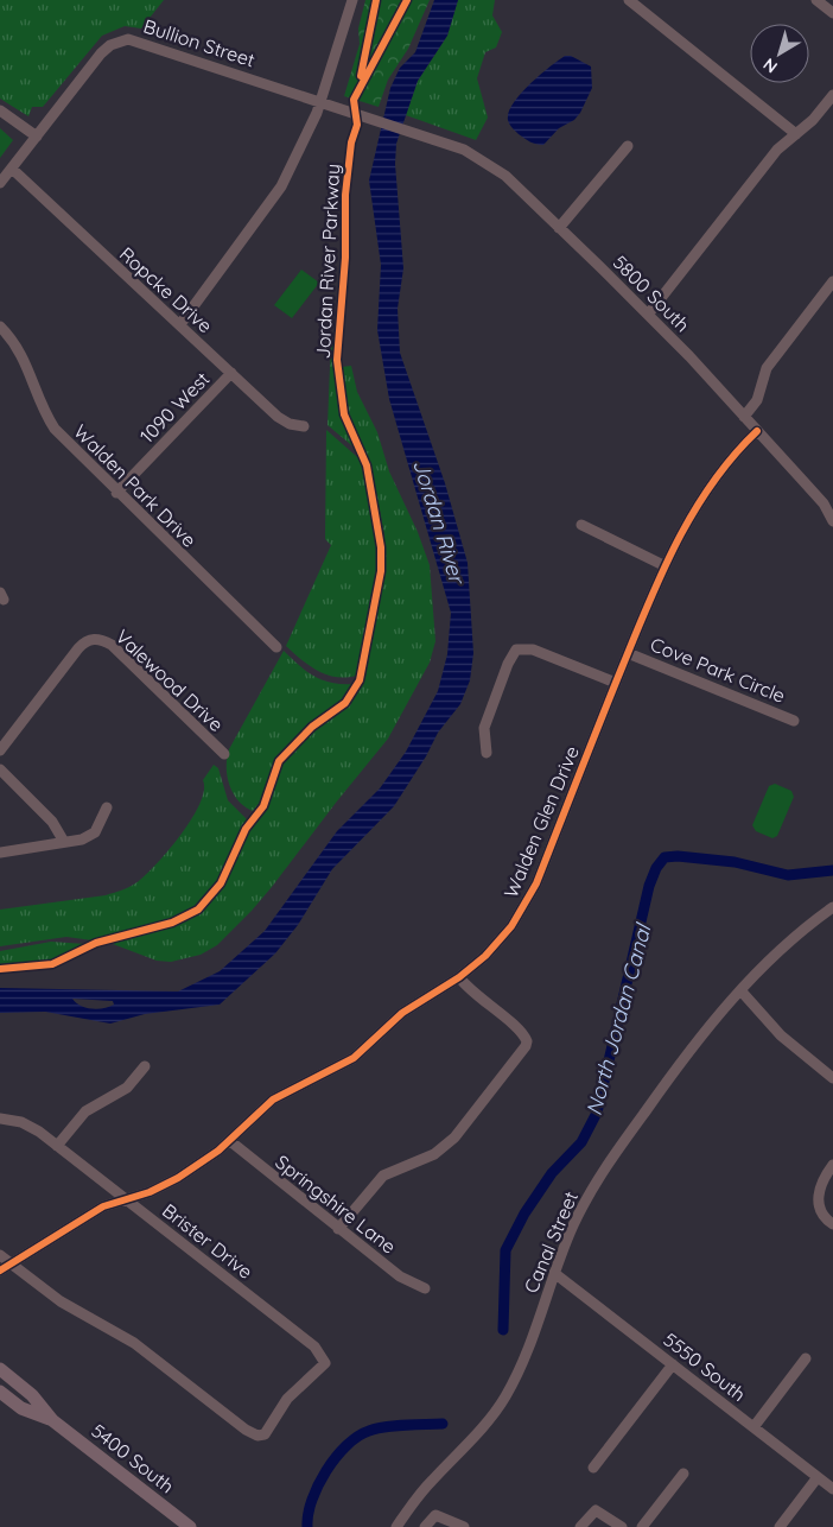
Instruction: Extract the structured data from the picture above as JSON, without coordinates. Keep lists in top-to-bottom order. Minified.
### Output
{"streets":{"main road":["5400 South"],"street":["Bullion Street","Ropcke Drive","5800 South","1090 West","Walden Park Drive","Cove Park Circle","Valewood Drive","Walden Glen Drive","Springshire Lane","Brister Drive","Canal Street","5550 South"],"cycle path":["Jordan River Parkway"]},"crossings":[["Bullion Street","Ropcke Drive"],["Bullion Street","5800 South"],["Ropcke Drive","1090 West"],["5800 South","Walden Glen Drive"],["1090 West","Walden Park Drive"],["Cove Park Circle","Walden Glen Drive"],["Walden Glen Drive","Springshire Lane"],["Walden Glen Drive","Brister Drive"],["Canal Street","5550 South"]],"water":["Jordan River","North Jordan Canal"],"north":"bottom left"}
